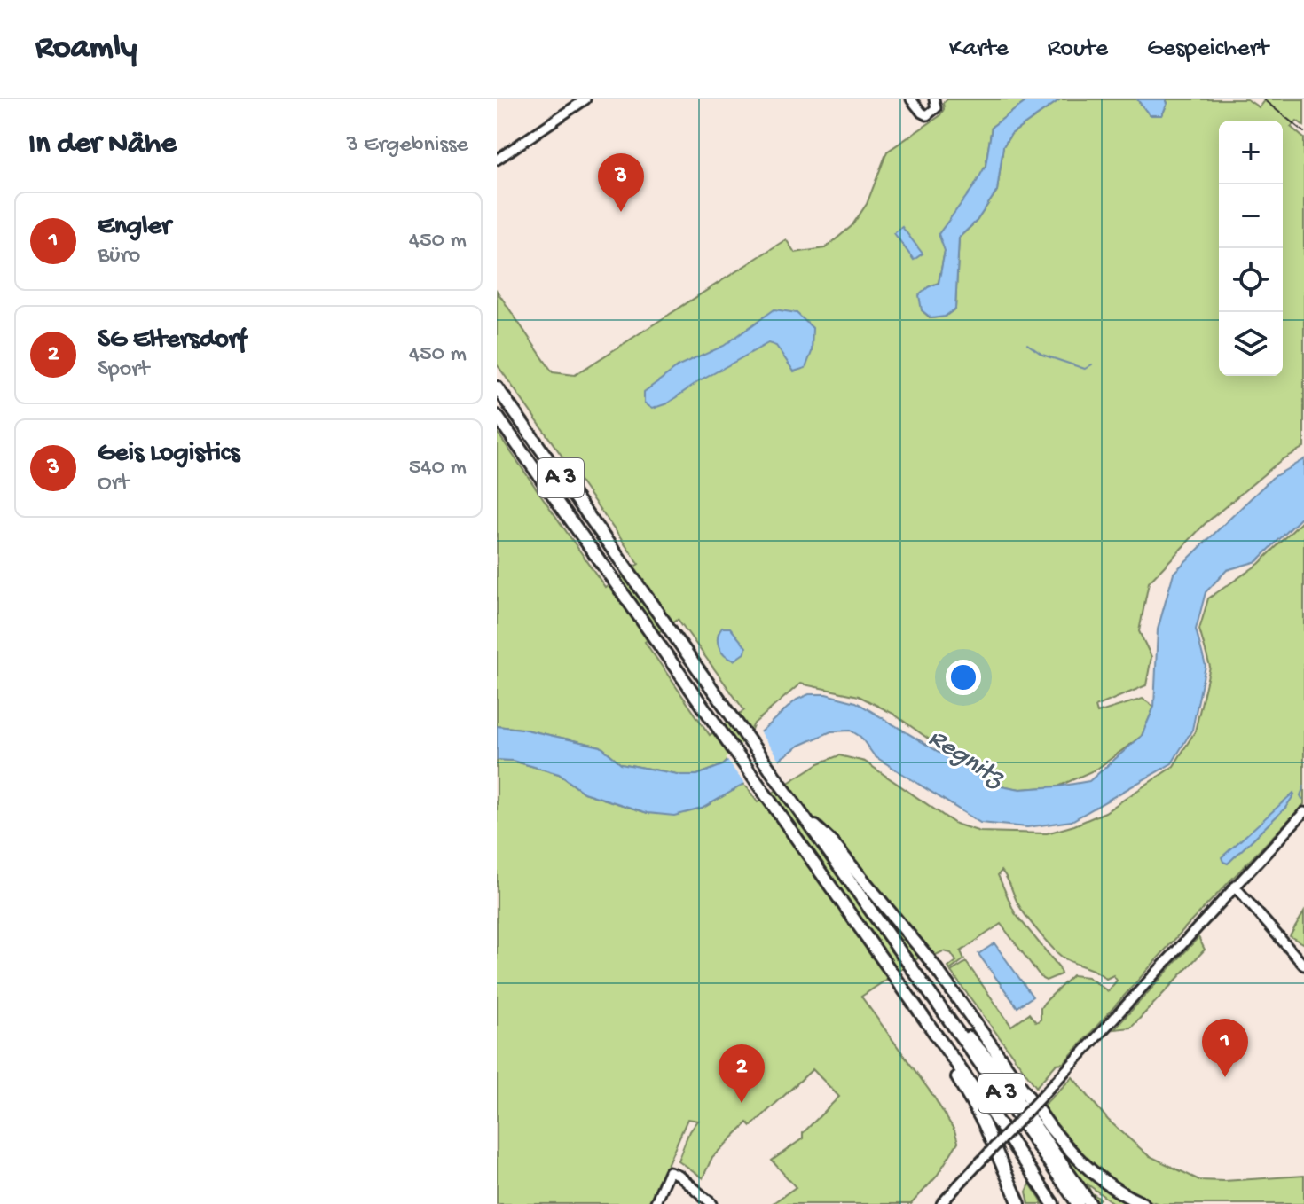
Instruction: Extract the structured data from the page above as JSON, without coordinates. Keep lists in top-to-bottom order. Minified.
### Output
{"streets":{"highway":["A 3"]},"water":["Regnitz"],"page":{"header":"Roamly","nav":["Karte","Route","Gespeichert"],"heading":["In der Nähe","3 Ergebnisse"],"map_buttons":["+","−"],"pins":["3","1","2"],"list":[{"mark":"1","name":"Engler","note":"Büro","value":"450 m"},{"mark":"2","name":"SG Eltersdorf","note":"Sport","value":"450 m"},{"mark":"3","name":"Geis Logistics","note":"Ort","value":"540 m"}]}}
